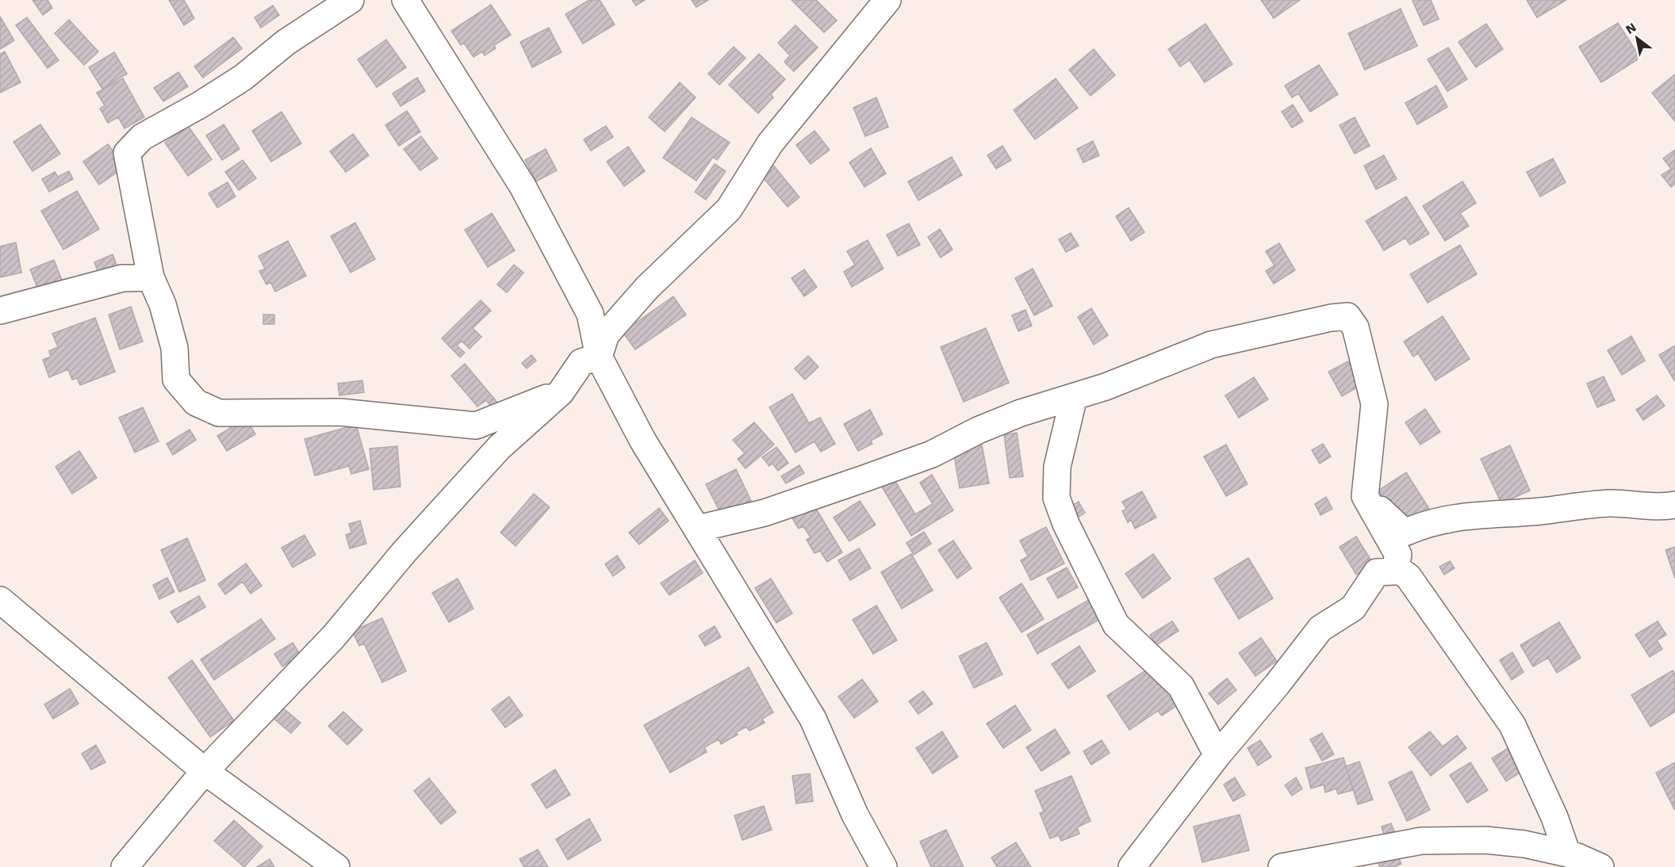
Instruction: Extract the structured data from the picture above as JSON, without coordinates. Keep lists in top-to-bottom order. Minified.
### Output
{"north":"top left"}
